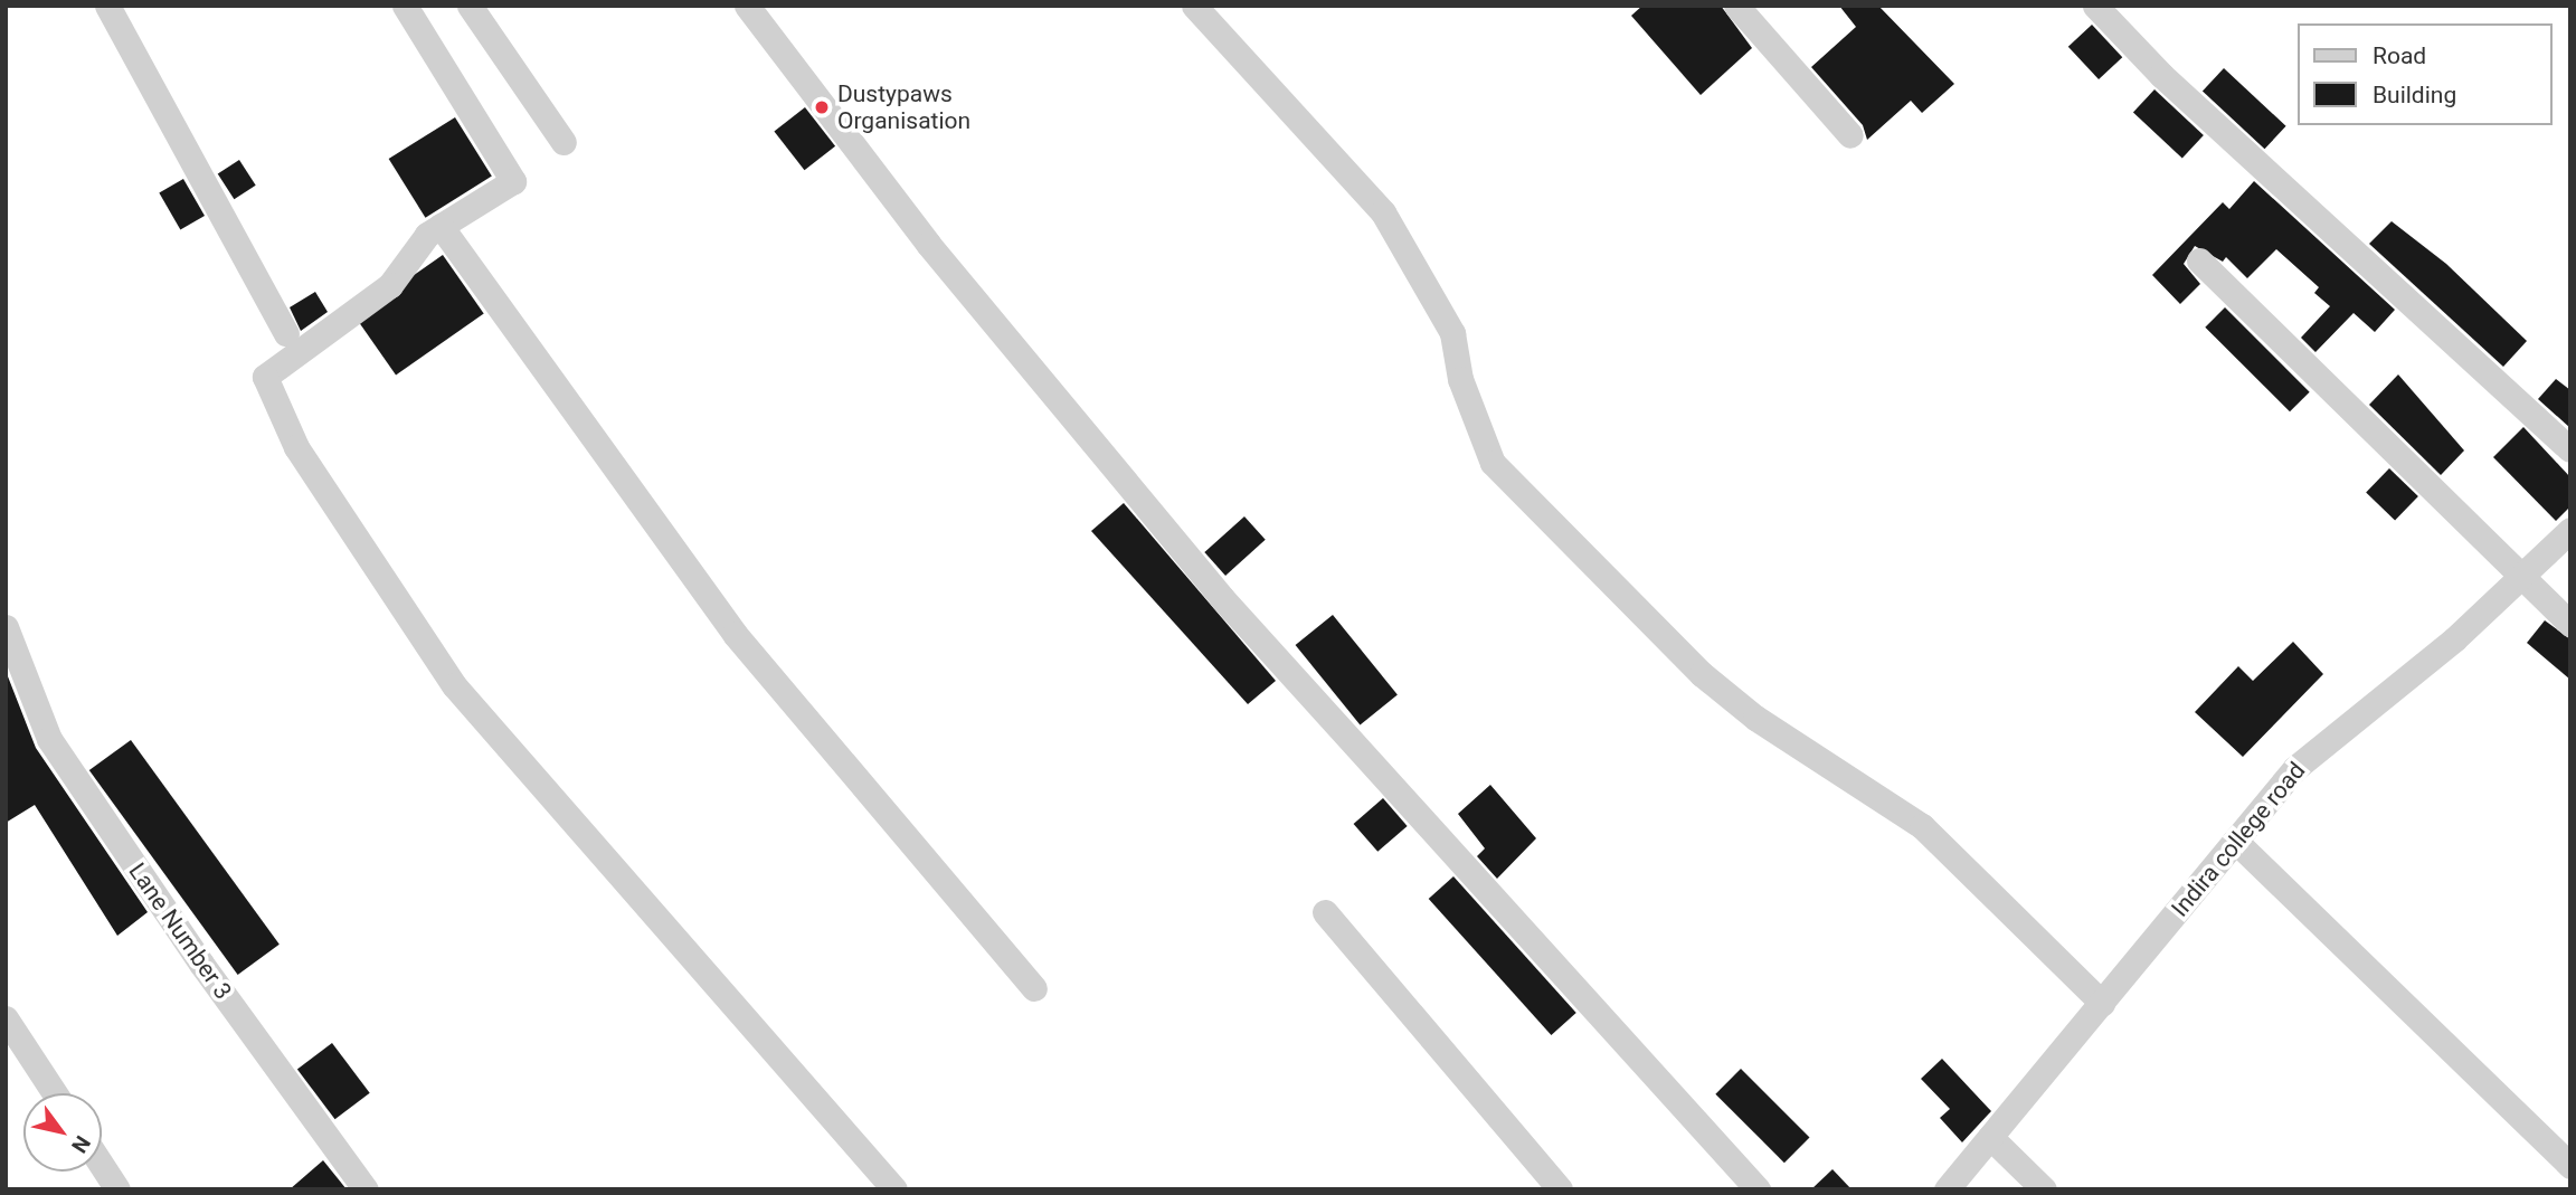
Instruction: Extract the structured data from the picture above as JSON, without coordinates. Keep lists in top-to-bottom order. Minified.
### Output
{"streets":{"street":["Indira college road","Lane Number 3"]},"places":["Dustypaws Organisation"],"legend":["Road","Building"],"north":"bottom right"}
